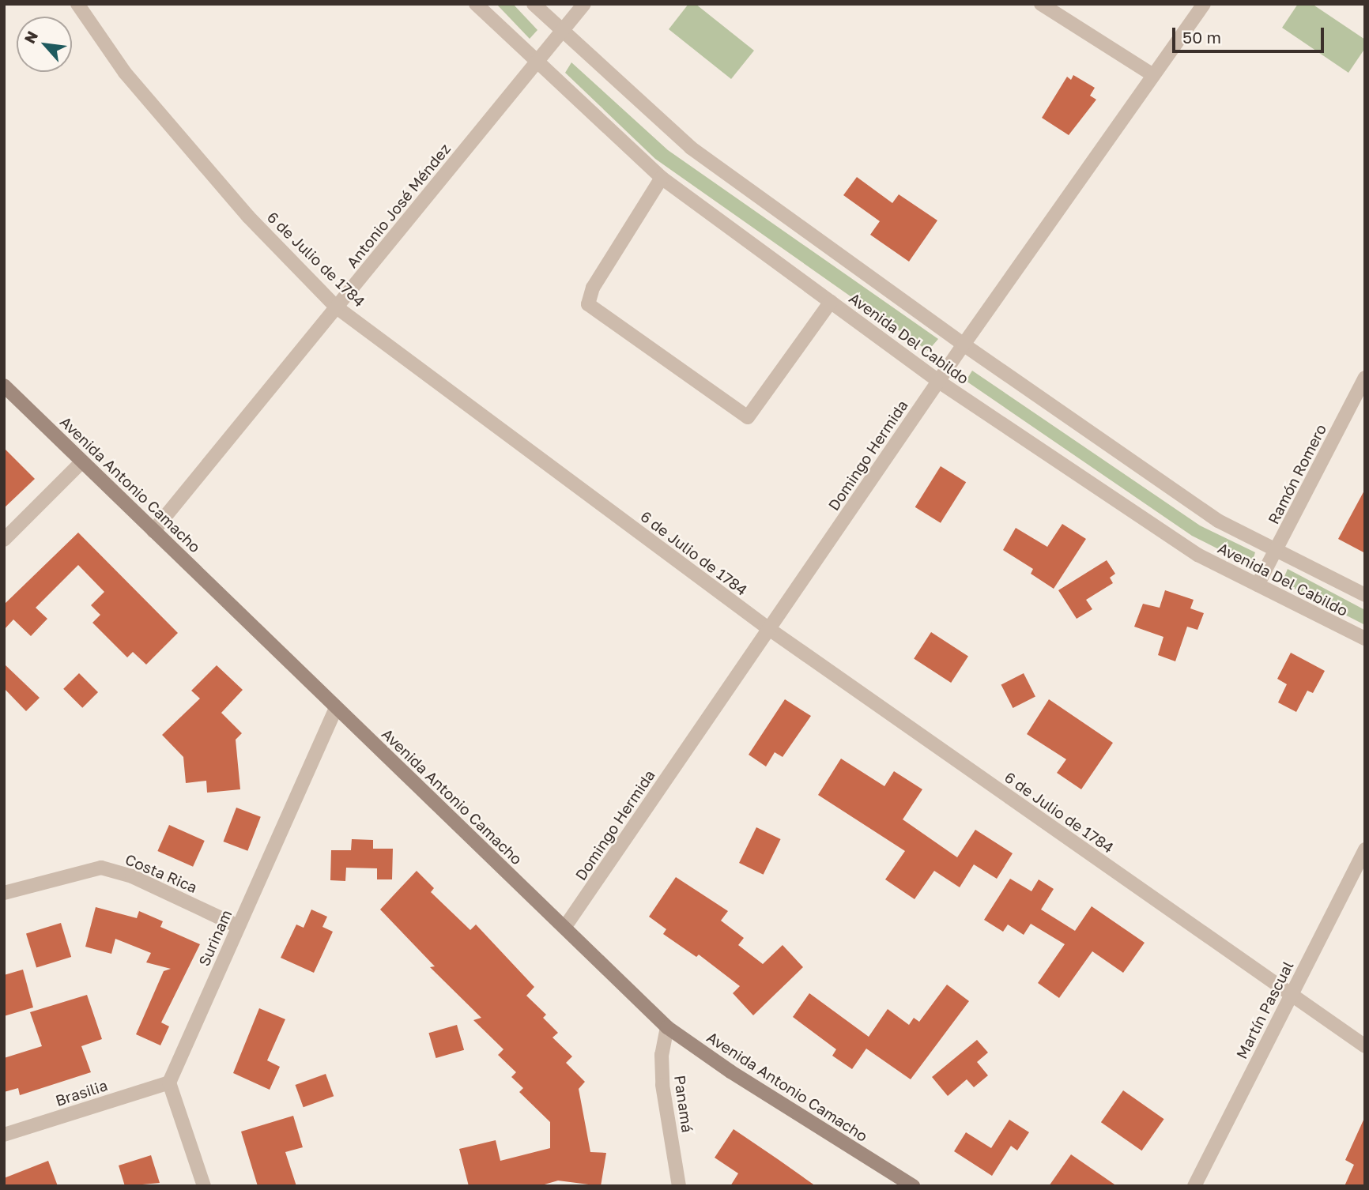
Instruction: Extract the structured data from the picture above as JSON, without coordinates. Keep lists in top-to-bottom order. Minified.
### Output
{"streets":{"street":["Antonio José Méndez","6 de Julio de 1784","Avenida Del Cabildo","Domingo Hermida","Ramón Romero","Avenida Antonio Camacho","Costa Rica","Surinam","Martín Pascual","Brasilia","Panamá"]},"crossings":[["Antonio José Méndez","6 de Julio de 1784"],["Antonio José Méndez","Avenida Del Cabildo"],["Antonio José Méndez","Avenida Antonio Camacho"],["6 de Julio de 1784","Domingo Hermida"],["6 de Julio de 1784","Martín Pascual"],["Avenida Del Cabildo","Domingo Hermida"],["Avenida Del Cabildo","Ramón Romero"],["Domingo Hermida","Avenida Antonio Camacho"],["Avenida Antonio Camacho","Surinam"],["Avenida Antonio Camacho","Panamá"],["Costa Rica","Surinam"],["Surinam","Brasilia"]],"scale_bar":"50 m","north":"top left"}
